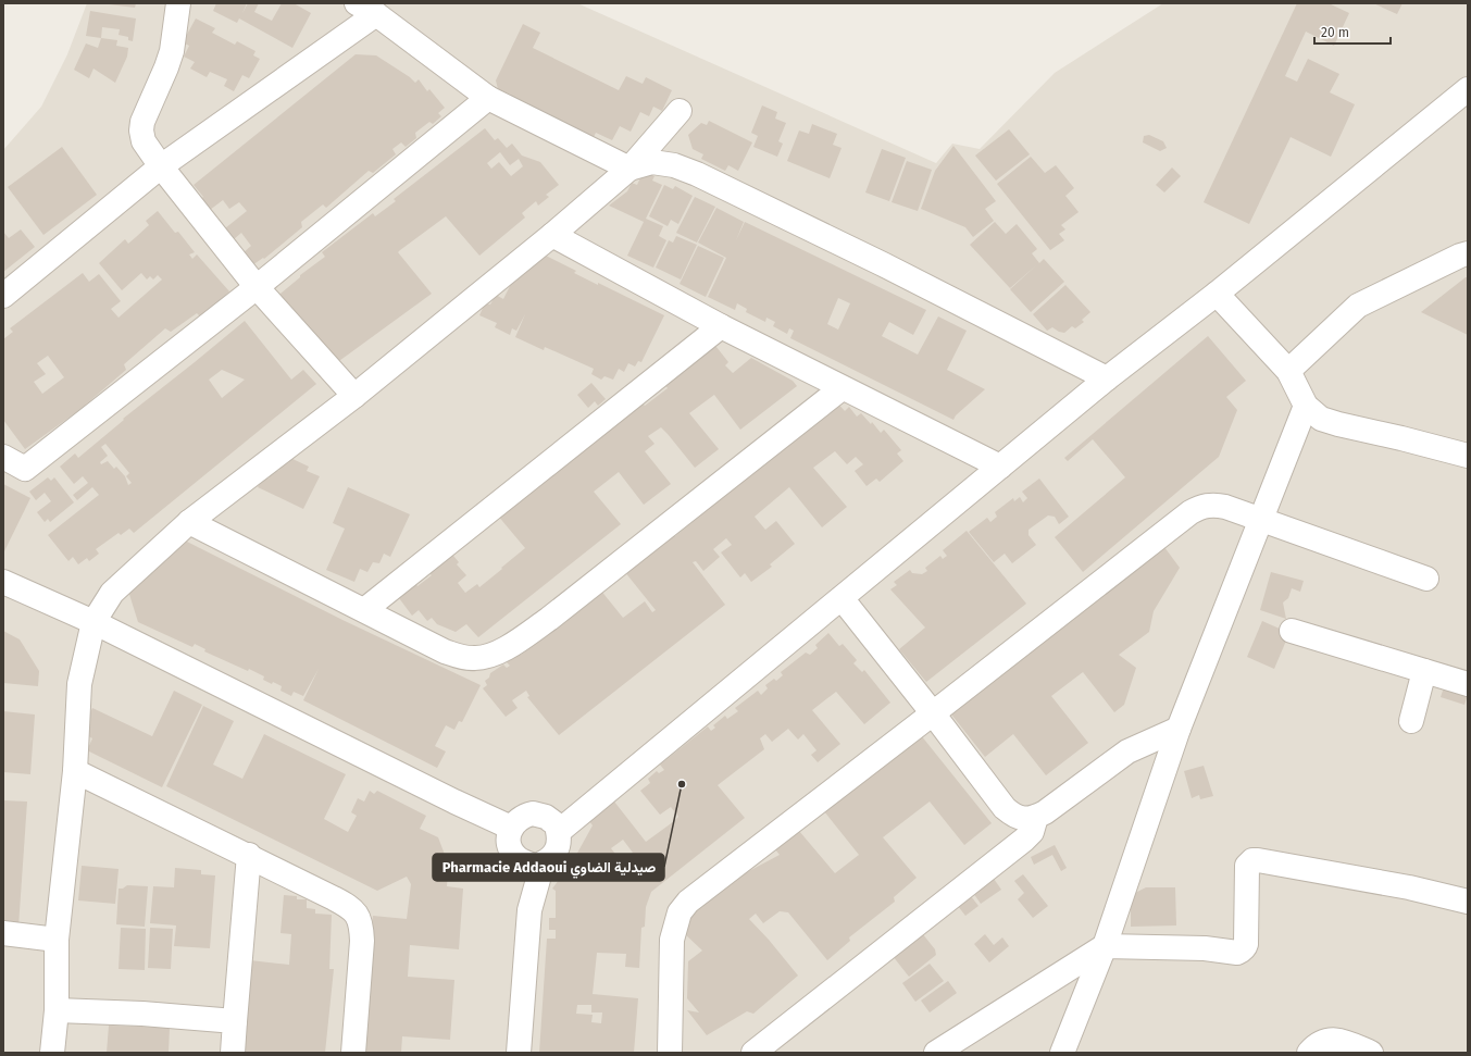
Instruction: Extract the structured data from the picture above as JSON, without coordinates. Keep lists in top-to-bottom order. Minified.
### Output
{"places":["Pharmacie Addaoui صيدلية الضاوي"],"scale_bar":"20 m"}
